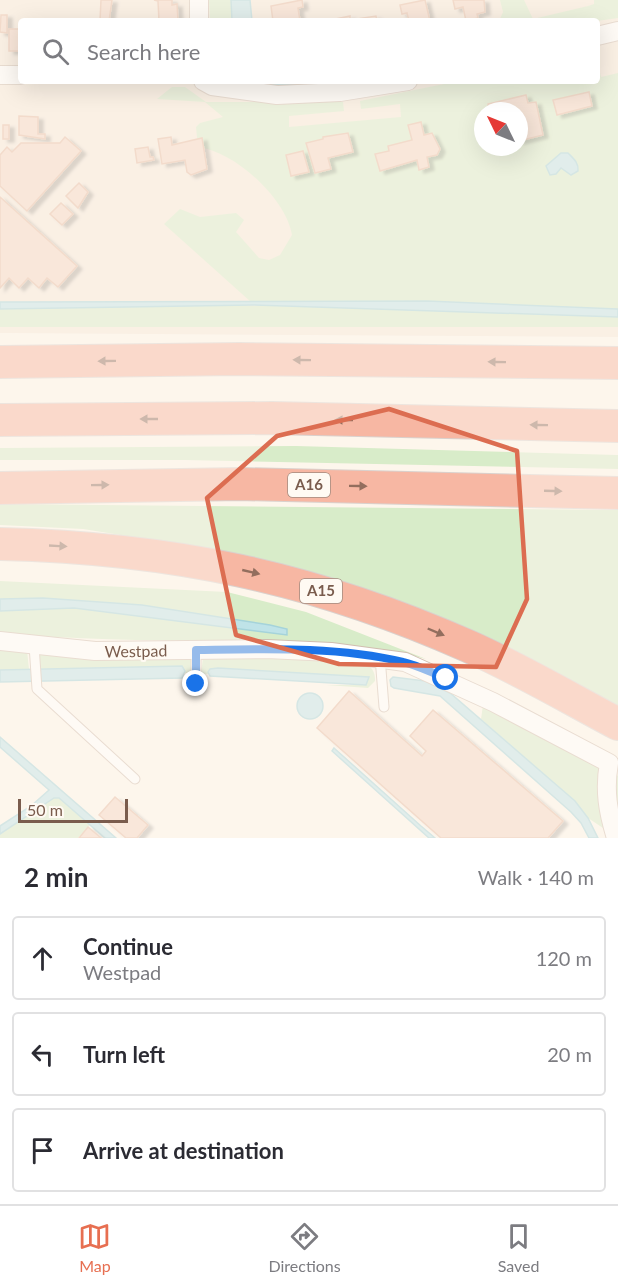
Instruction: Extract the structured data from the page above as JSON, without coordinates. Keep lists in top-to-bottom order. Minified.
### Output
{"streets":{"highway":["A16","A15"],"street":["Westpad"]},"scale_bar":"50 m","north":"top left","page":{"search":"Search here","scale":"50 m","heading":["2 min","Walk · 140 m"],"list":[["Continue","Westpad","120 m"],["Turn left","20 m"],"Arrive at destination"],"nav":["Map","Directions","Saved"]}}
